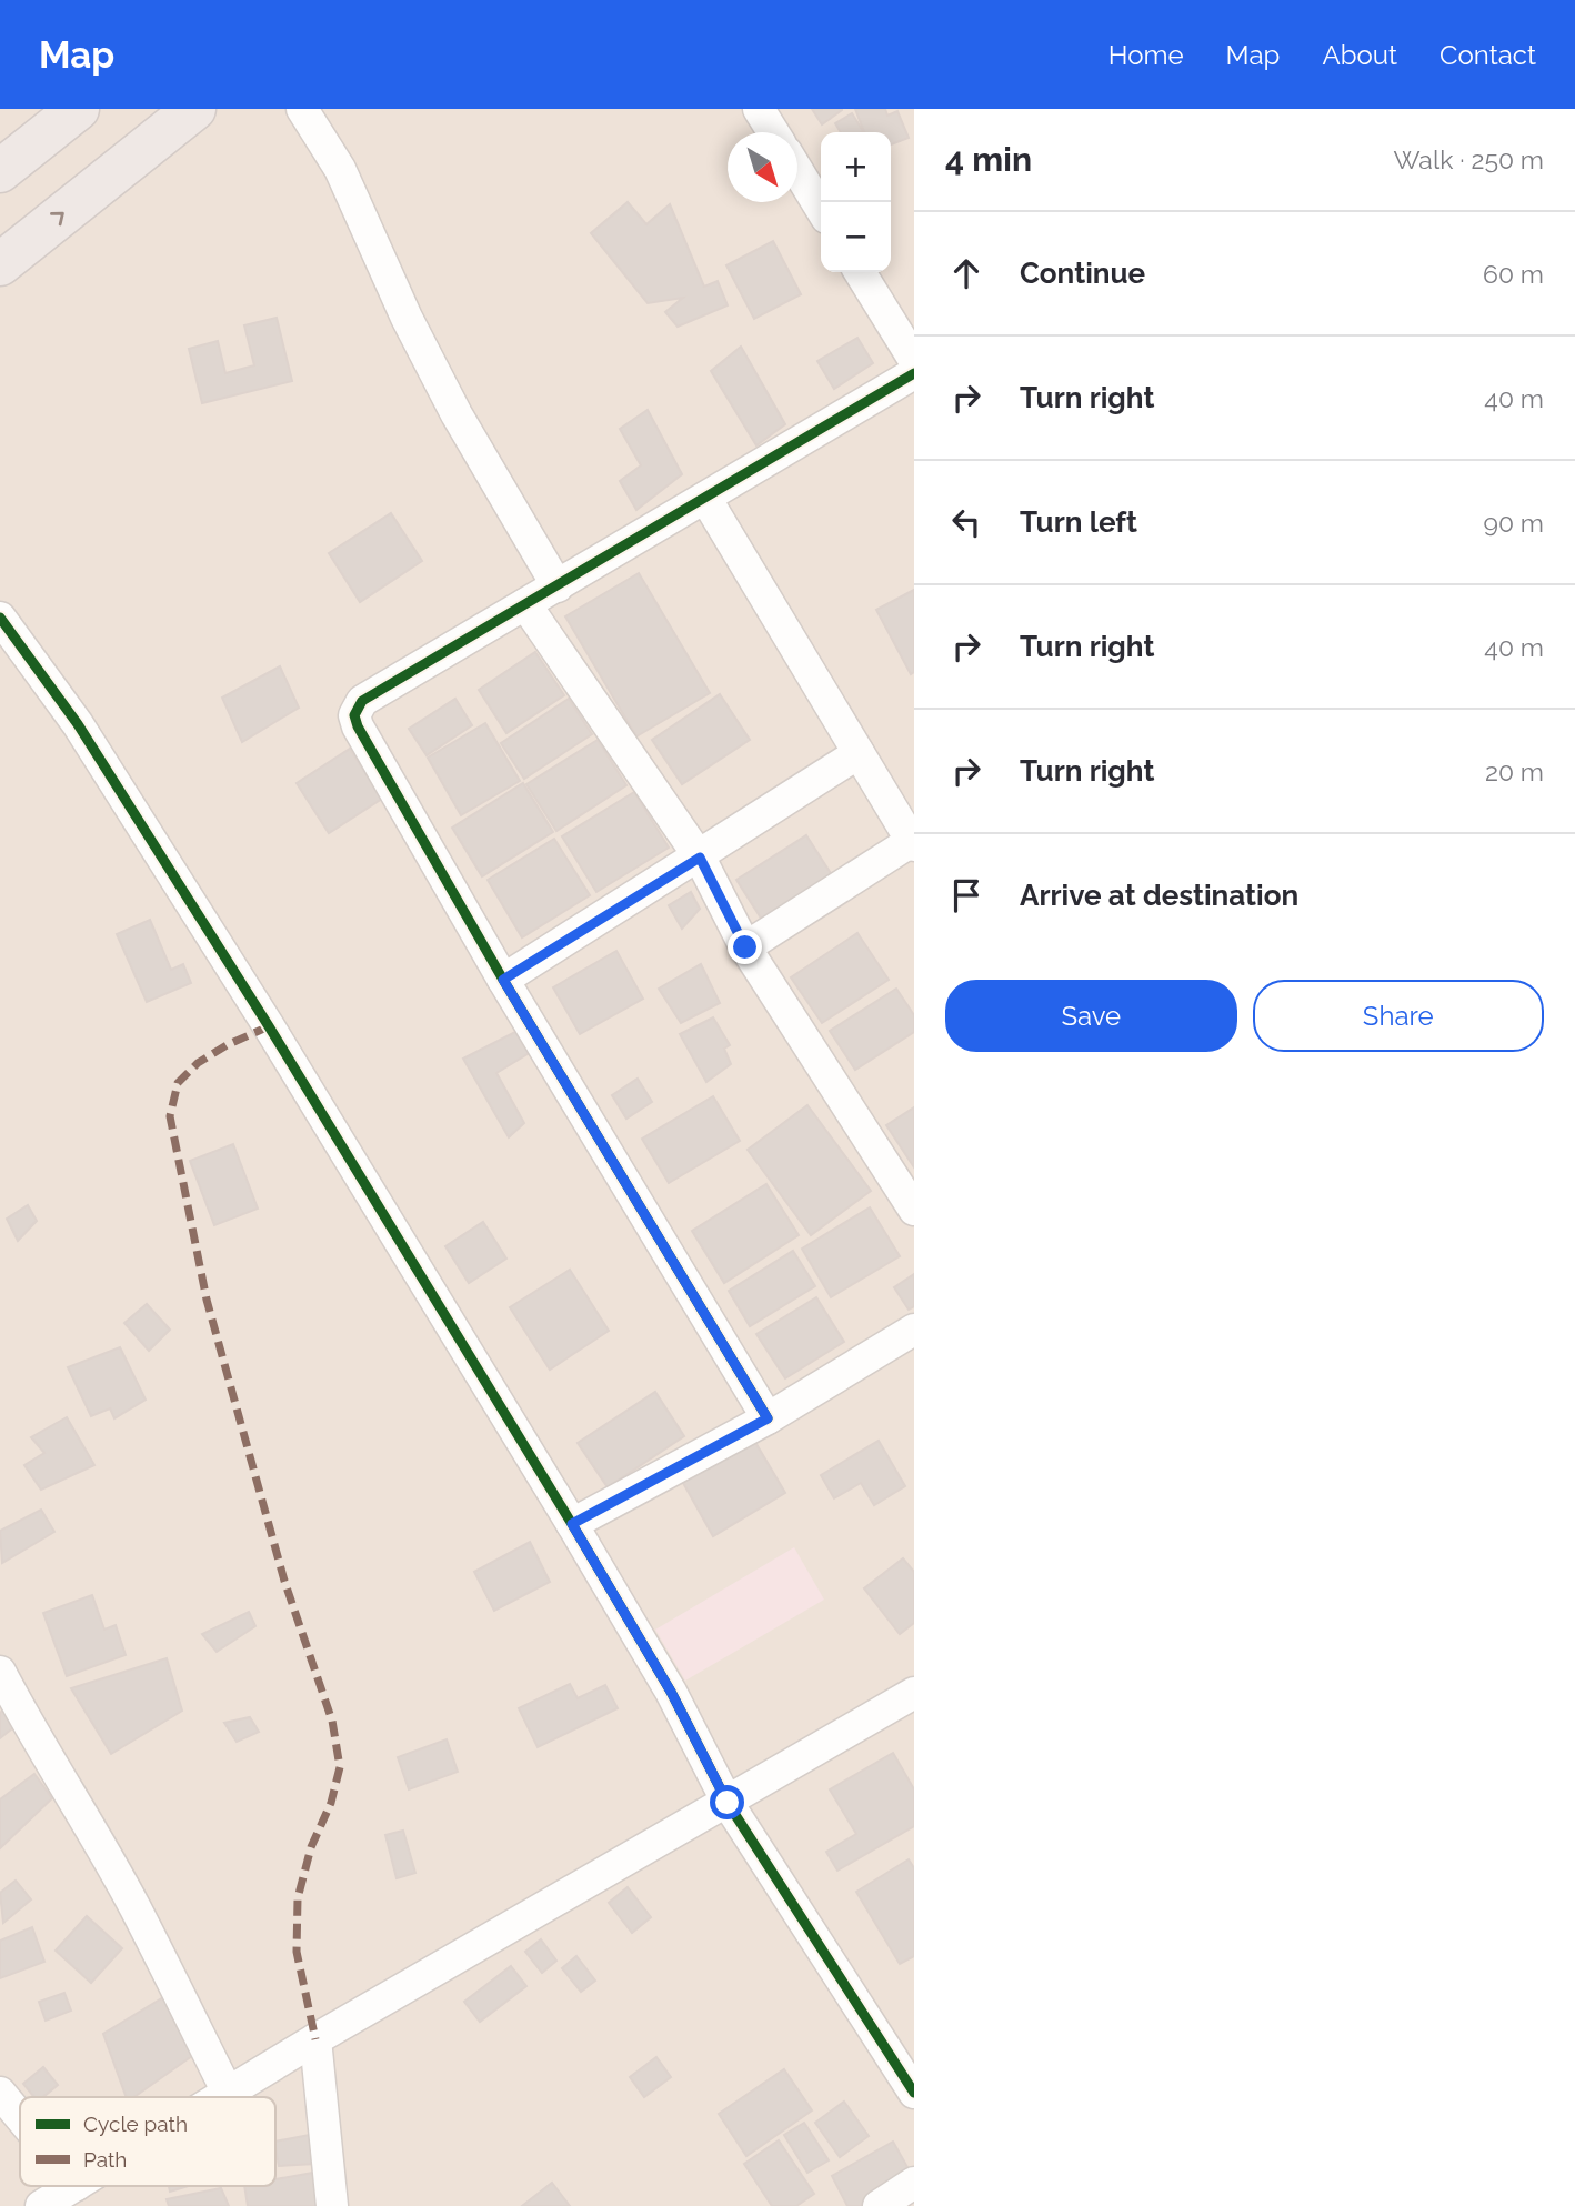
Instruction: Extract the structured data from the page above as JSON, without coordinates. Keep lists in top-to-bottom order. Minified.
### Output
{"legend":["Cycle path","Path"],"north":"bottom right","page":{"header":"Map","nav":["Home","Map","About","Contact"],"heading":["4 min","Walk · 250 m"],"map_buttons":["+","−"],"list":[["Continue","60 m"],["Turn right","40 m"],["Turn left","90 m"],["Turn right","40 m"],["Turn right","20 m"],"Arrive at destination"],"buttons":["Save","Share"]}}
